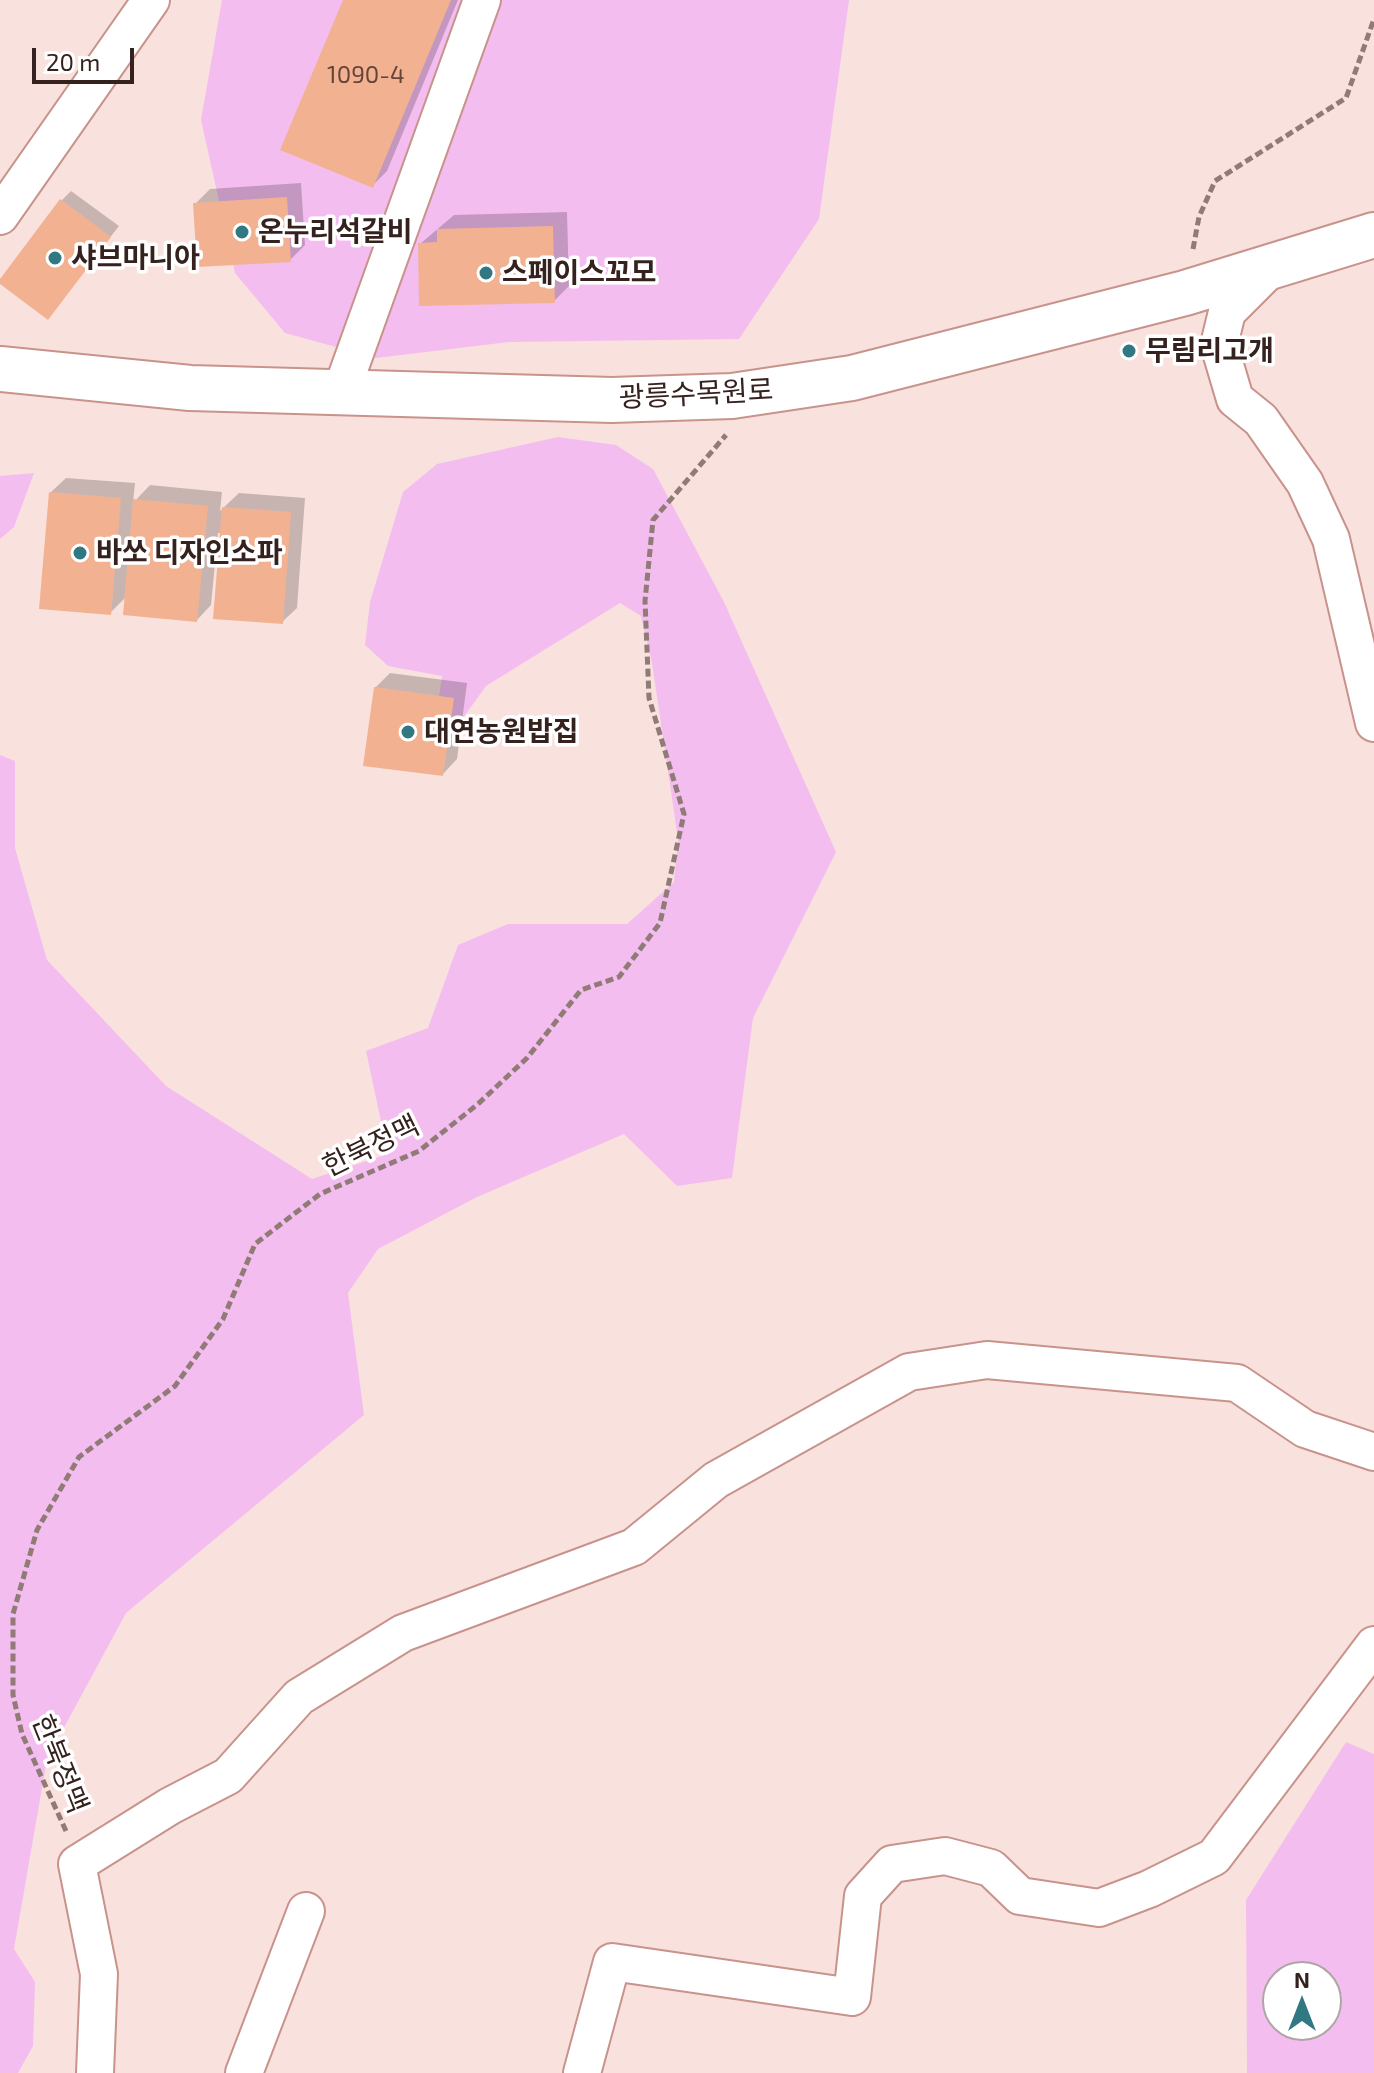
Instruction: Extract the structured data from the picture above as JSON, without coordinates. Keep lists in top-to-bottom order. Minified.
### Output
{"streets":{"street":["광릉수목원로"],"path":["한북정맥"]},"places":["온누리석갈비","샤브마니아","스페이스꼬모","무림리고개","바쏘 디자인소파","대연농원밥집"],"house_numbers":["1090-4"],"scale_bar":"20 m","north":"top"}
